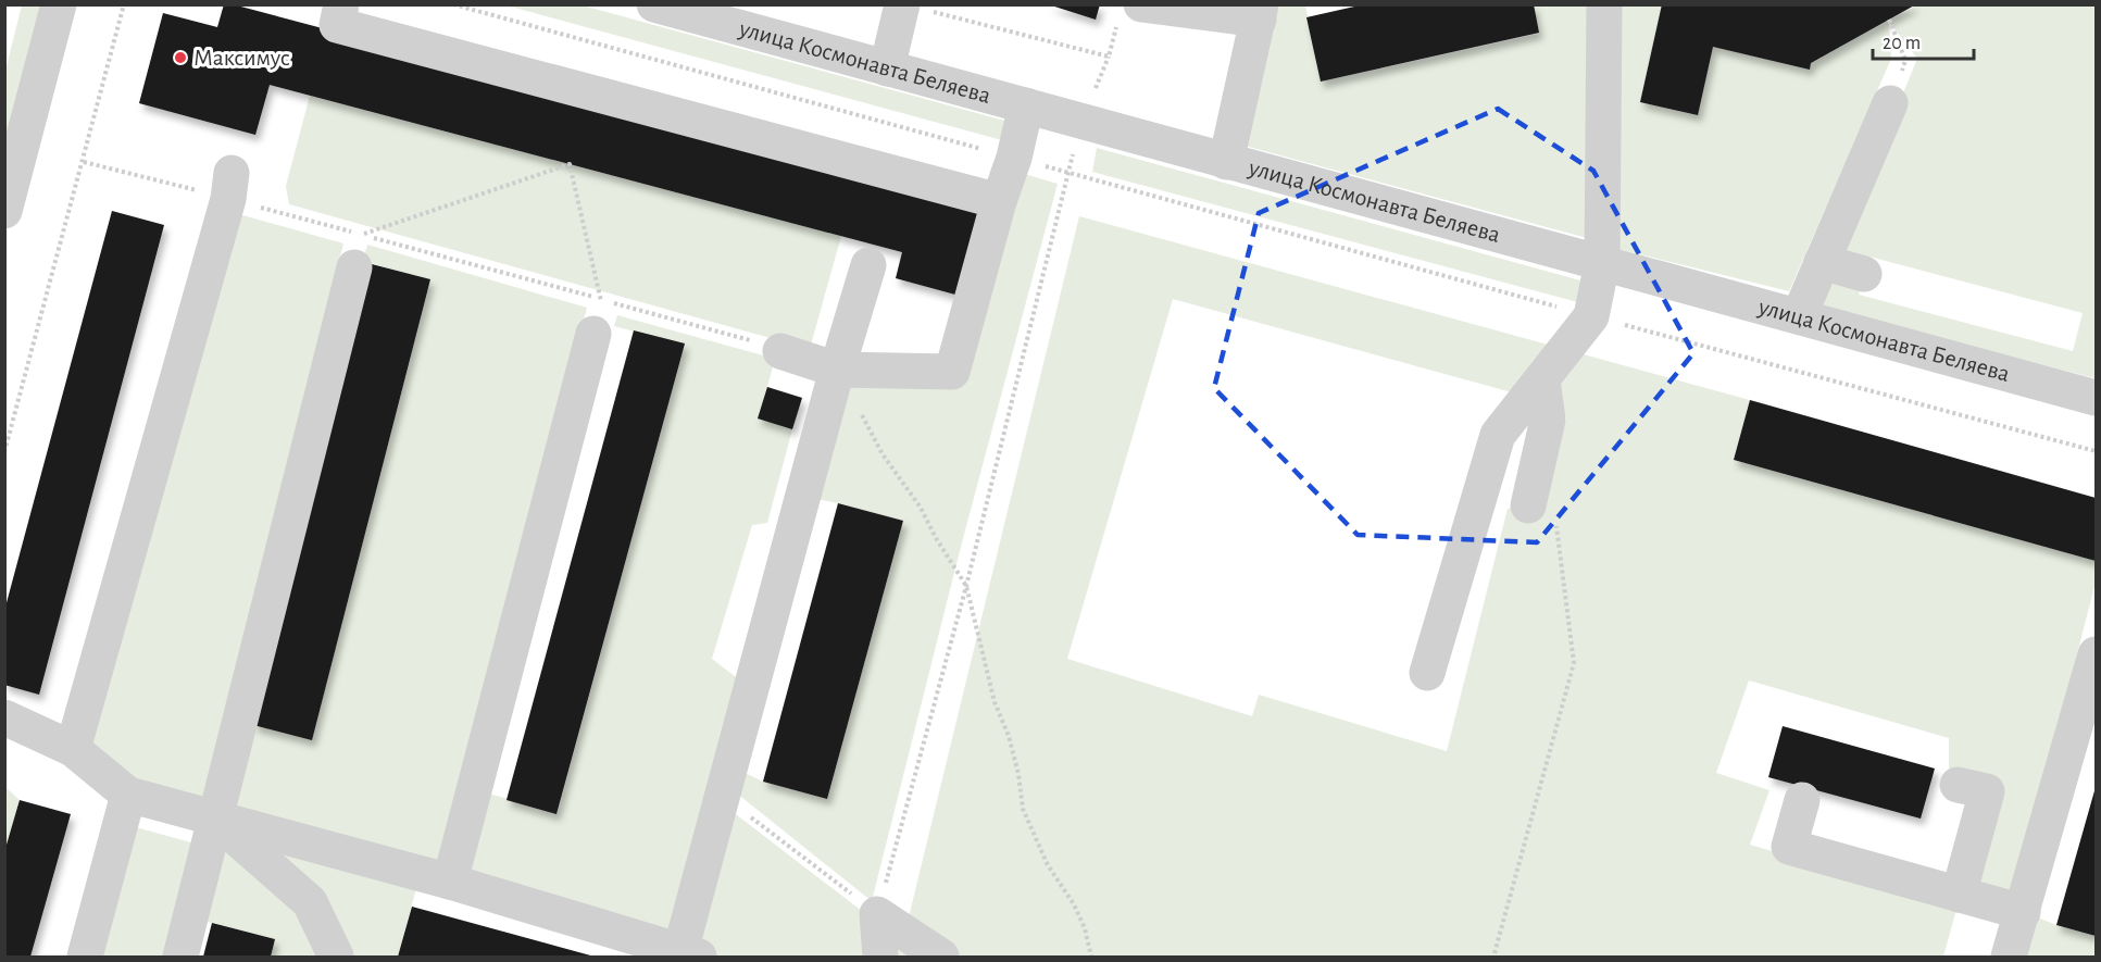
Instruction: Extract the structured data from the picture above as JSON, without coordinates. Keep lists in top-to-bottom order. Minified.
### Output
{"streets":{"street":["улица Космонавта Беляева"]},"places":["Максимус"],"scale_bar":"20 m"}
